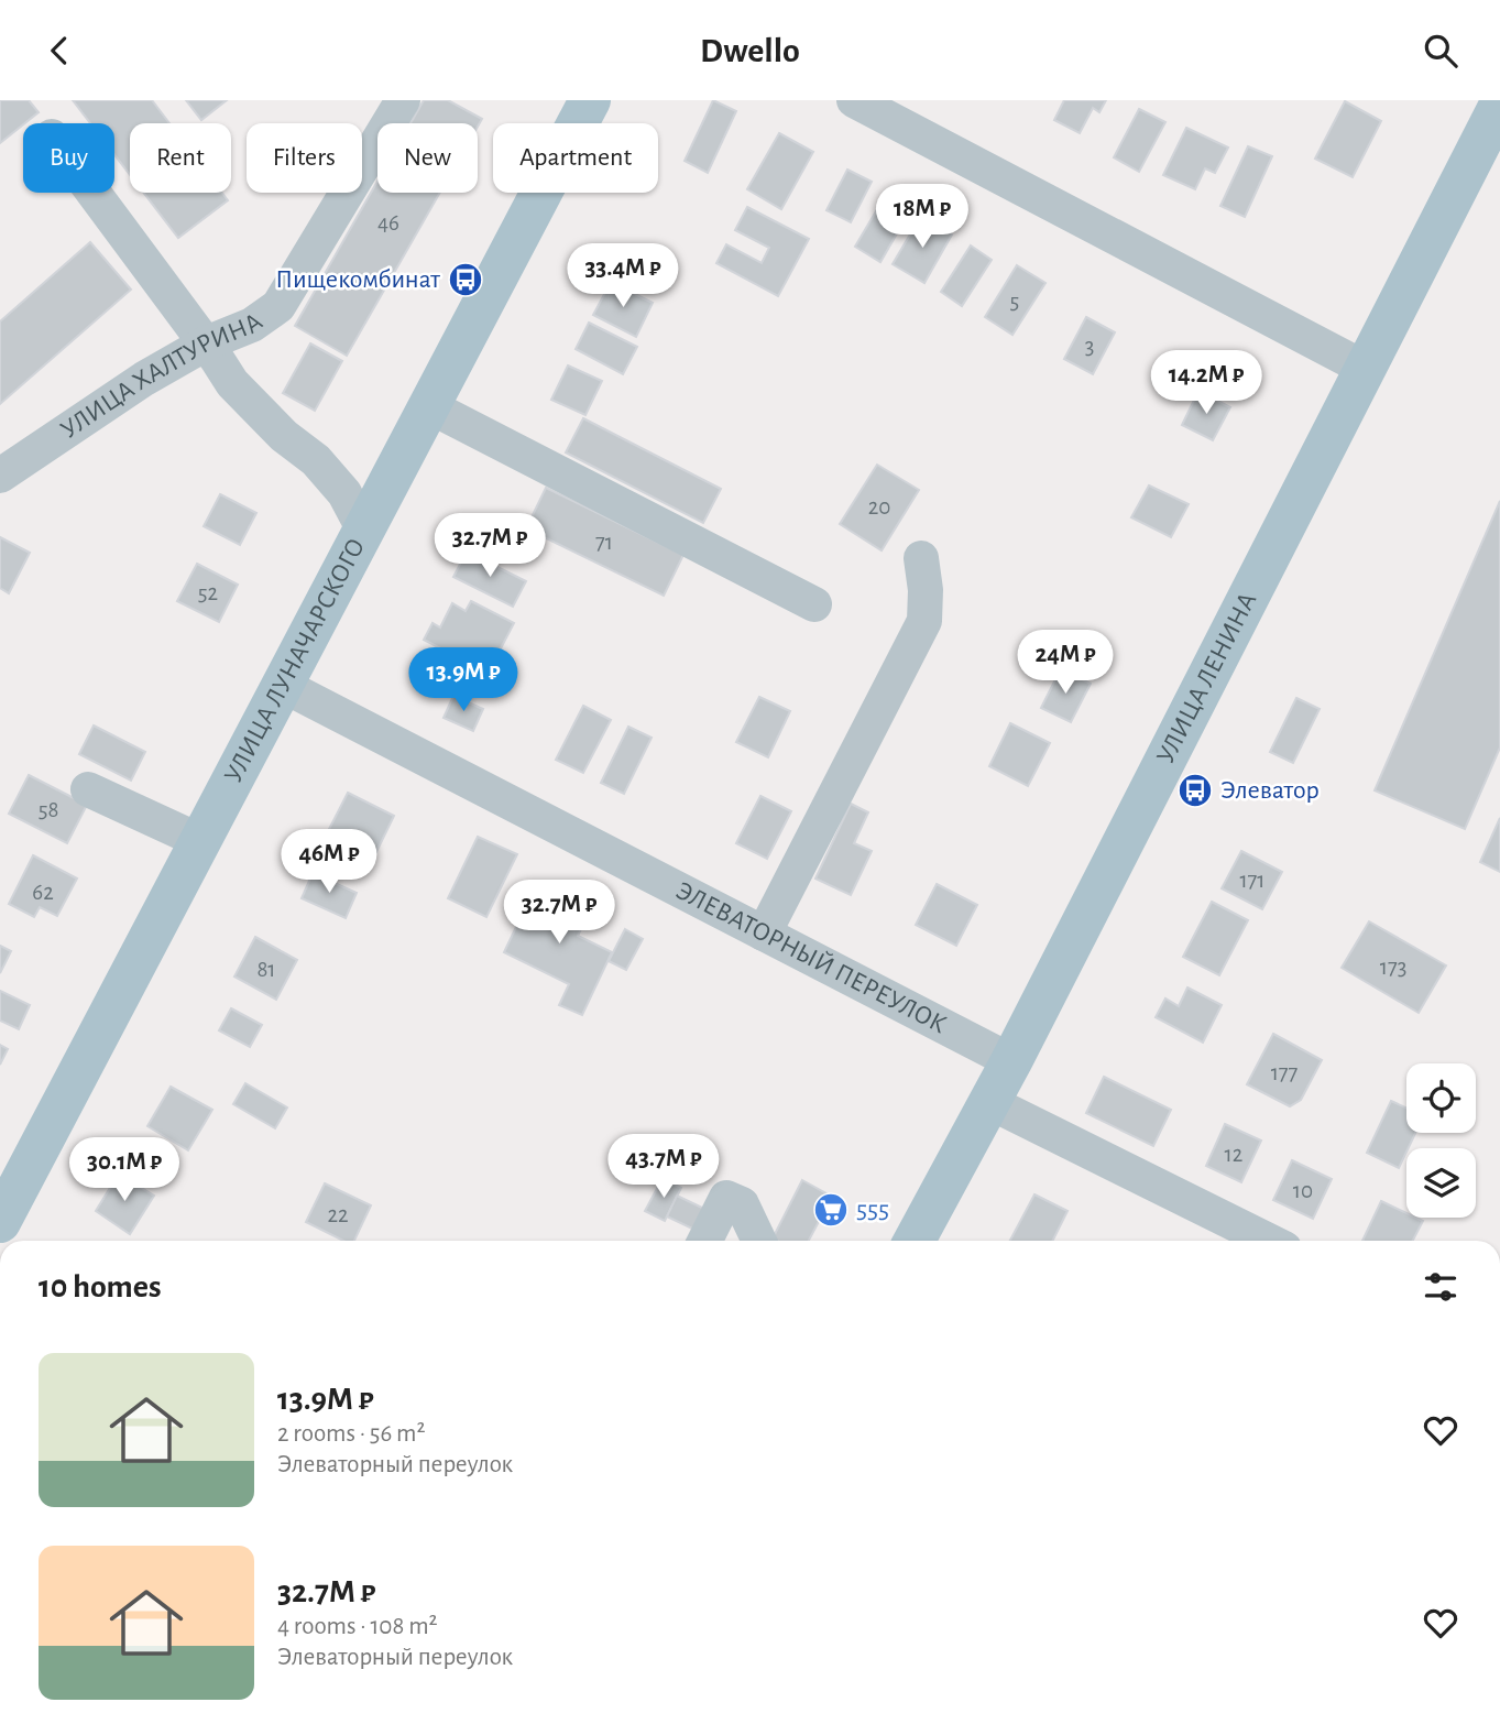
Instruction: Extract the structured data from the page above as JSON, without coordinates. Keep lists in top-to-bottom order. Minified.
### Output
{"streets":{"main road":["УЛИЦА ЛУНАЧАРСКОГО","УЛИЦА ЛЕНИНА"],"street":["УЛИЦА ХАЛТУРИНА","ЭЛЕВАТОРНЫЙ ПЕРЕУЛОК"]},"crossings":[["УЛИЦА ЛУНАЧАРСКОГО","ЭЛЕВАТОРНЫЙ ПЕРЕУЛОК"],["УЛИЦА ЛЕНИНА","ЭЛЕВАТОРНЫЙ ПЕРЕУЛОК"]],"places":{"bus stop":["Пищекомбинат","Элеватор"],"supermarket":["555"]},"house_numbers":["46","5","3","20","71","52","58","171","62","173","81","177","12","10","22"],"page":{"header":"Dwello","chip":["Buy","Rent","Filters","New","Apartment"],"price":["18M ₽","33.4M ₽","14.2M ₽","32.7M ₽","24M ₽","13.9M ₽","46M ₽","32.7M ₽","43.7M ₽","30.1M ₽"],"heading":"10 homes","list":[{"name":"13.9M ₽","note":"2 rooms · 56 m² · Элеваторный переулок"},{"name":"32.7M ₽","note":"4 rooms · 108 m² · Элеваторный переулок"}]}}
